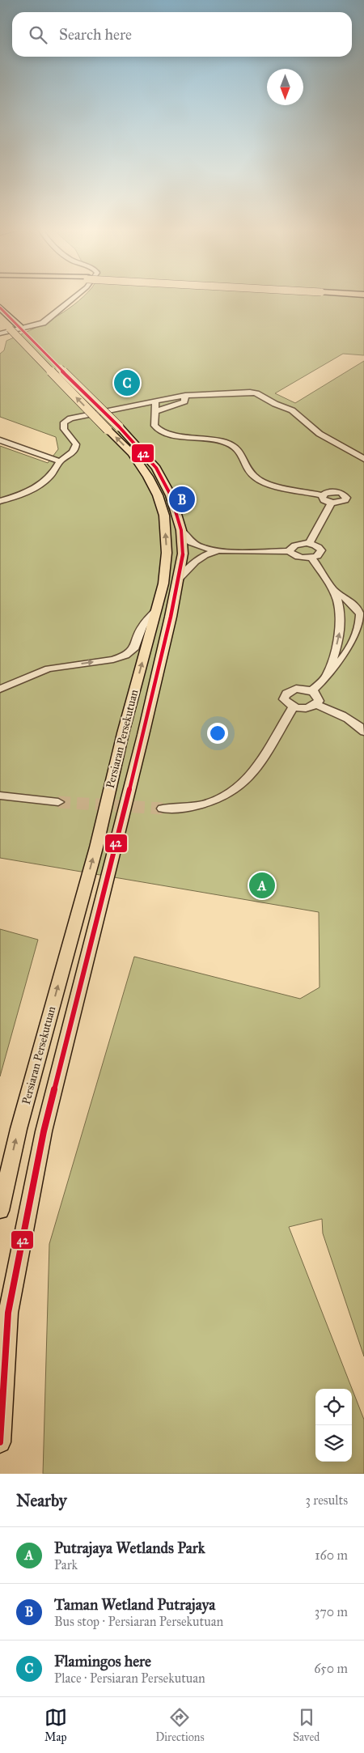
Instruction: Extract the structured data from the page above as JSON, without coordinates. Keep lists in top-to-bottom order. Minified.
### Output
{"streets":{"main road":["Persiaran Persekutuan"]},"lines":["transit line 42"],"north":"bottom","page":{"search":"Search here","pins":["C","B","A"],"heading":["Nearby","3 results"],"list":[{"mark":"A","name":"Putrajaya Wetlands Park","note":"Park","value":"160 m"},{"mark":"B","name":"Taman Wetland Putrajaya","note":"Bus stop · Persiaran Persekutuan","value":"370 m"},{"mark":"C","name":"Flamingos here","note":"Place · Persiaran Persekutuan","value":"650 m"}],"nav":["Map","Directions","Saved"]}}
